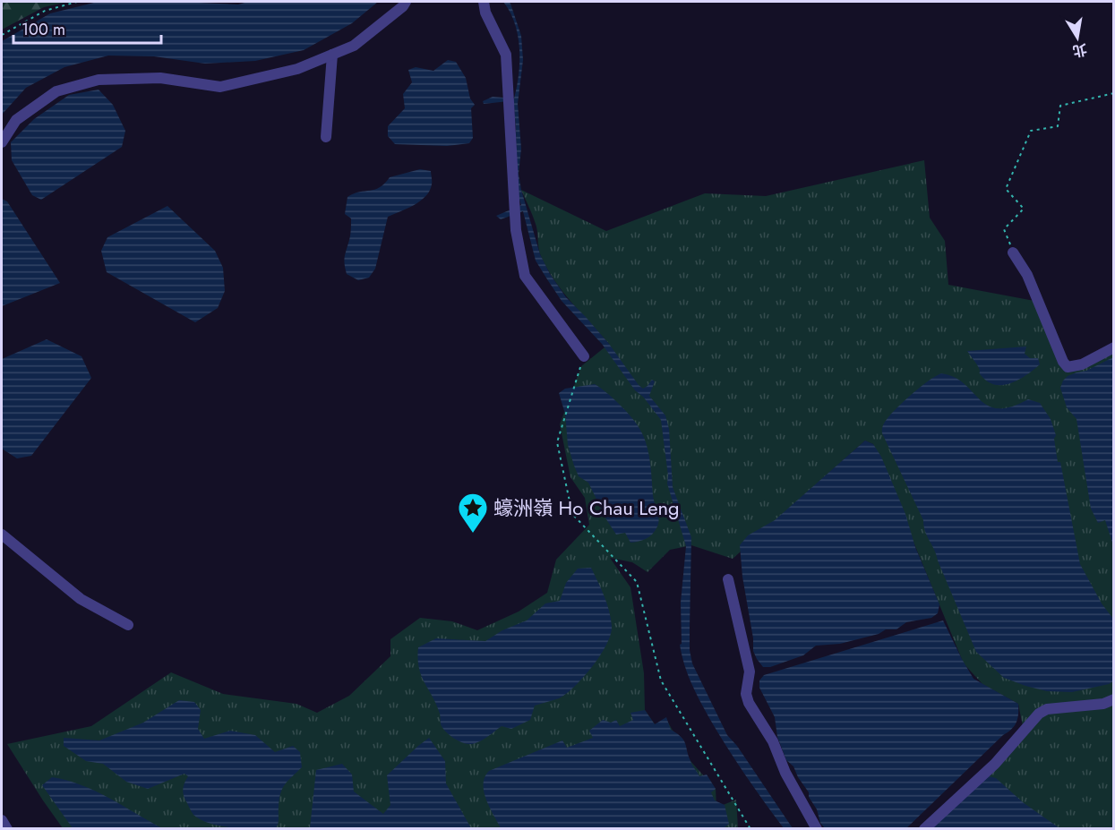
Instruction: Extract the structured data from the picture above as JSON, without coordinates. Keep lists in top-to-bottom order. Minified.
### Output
{"places":{"place":["蠔洲嶺 Ho Chau Leng"]},"scale_bar":"100 m","north":"bottom"}
